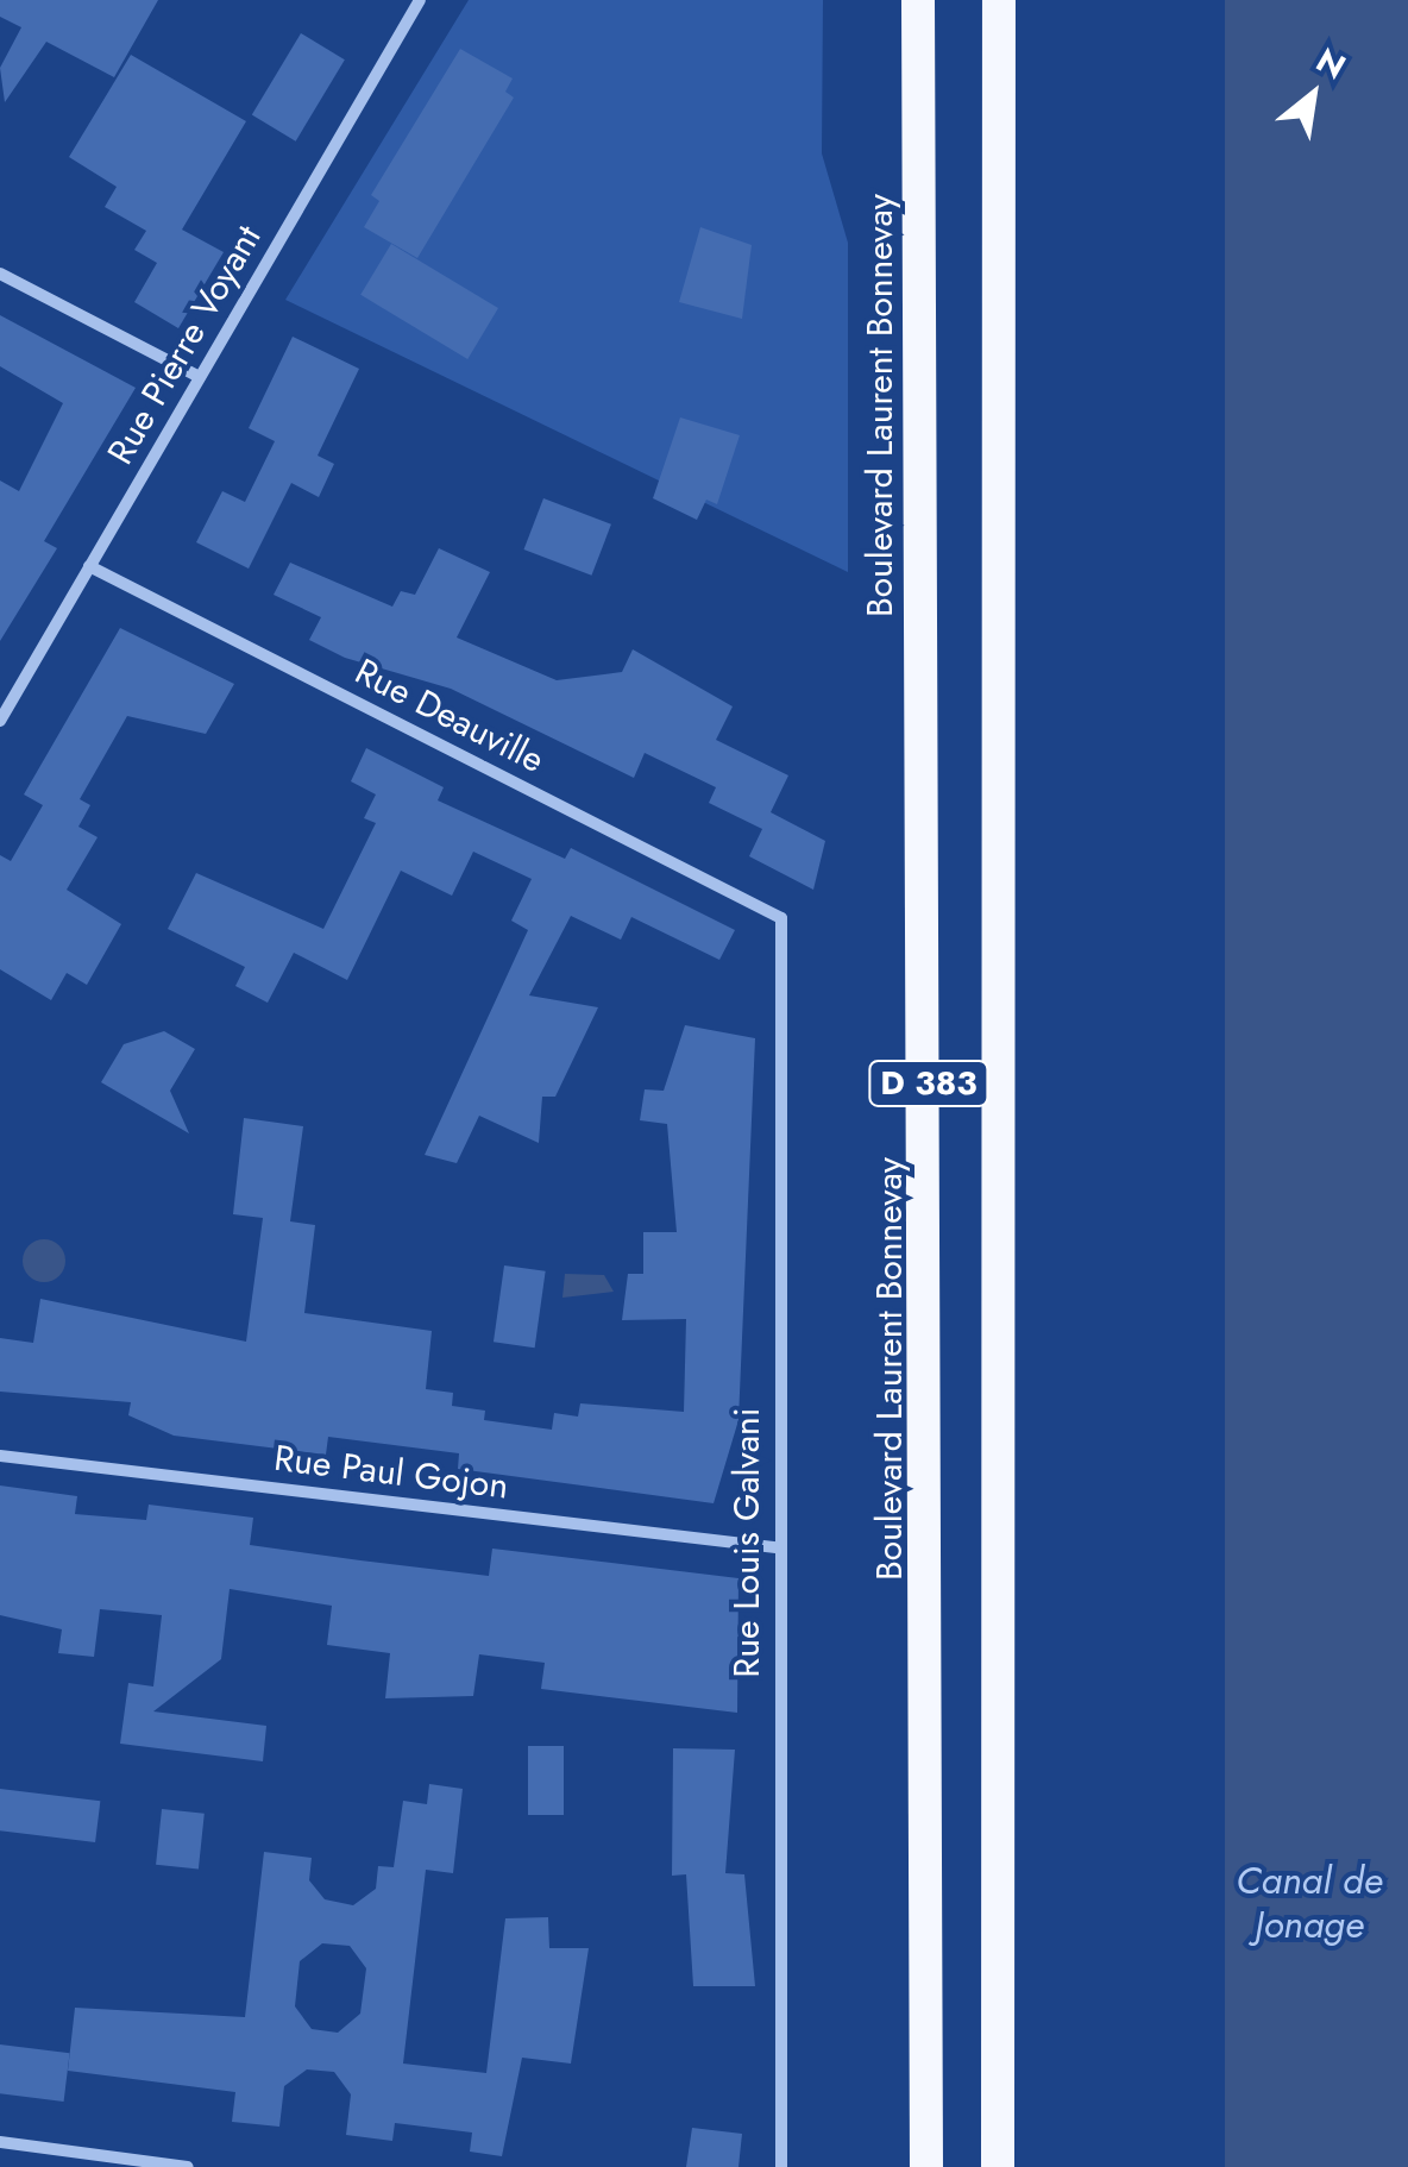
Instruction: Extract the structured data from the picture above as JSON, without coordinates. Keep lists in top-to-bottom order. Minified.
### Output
{"streets":{"highway":["Boulevard Laurent Bonnevay","D 383"],"street":["Rue Pierre Voyant","Rue Deauville","Rue Paul Gojon","Rue Louis Galvani"]},"crossings":[["Rue Pierre Voyant","Rue Deauville"],["Rue Deauville","Rue Louis Galvani"],["Rue Paul Gojon","Rue Louis Galvani"]],"water":["Canal de Jonage"],"north":"top right"}
